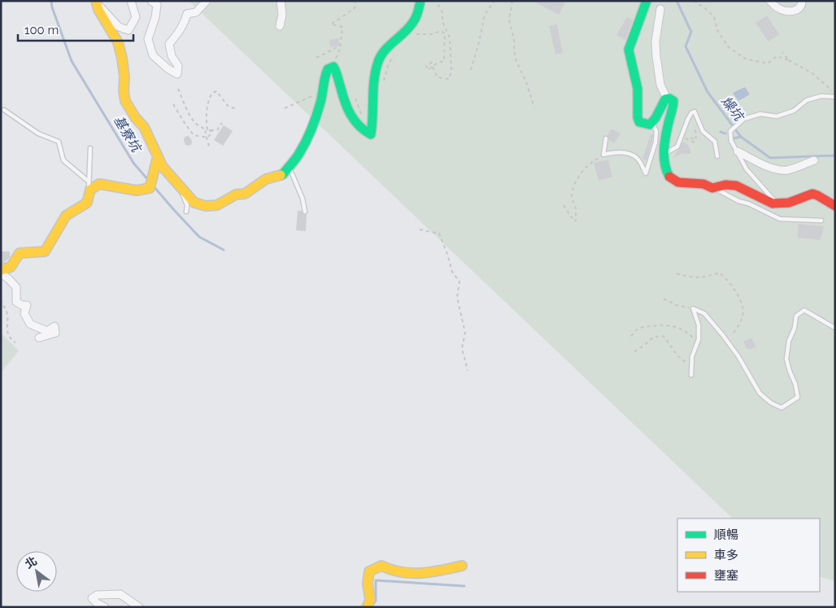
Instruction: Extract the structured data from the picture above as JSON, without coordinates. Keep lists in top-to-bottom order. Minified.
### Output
{"water":["燥坑","基寮坑"],"legend":["順暢","車多","壅塞"],"scale_bar":"100 m","north":"top left"}
